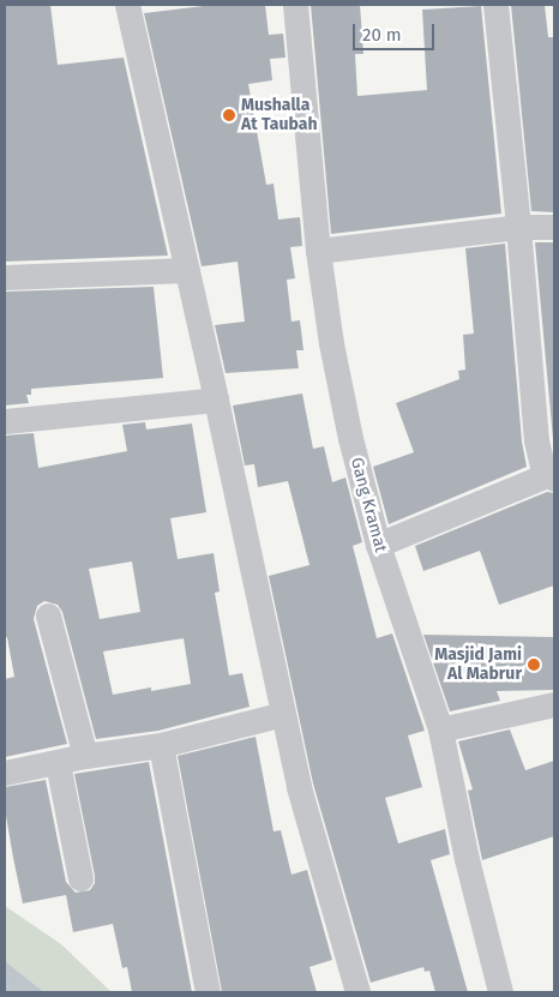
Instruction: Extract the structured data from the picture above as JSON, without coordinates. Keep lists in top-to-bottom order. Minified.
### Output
{"streets":{"street":["Gang Kramat"]},"places":["Mushalla At Taubah","Masjid Jami Al Mabrur"],"scale_bar":"20 m"}
